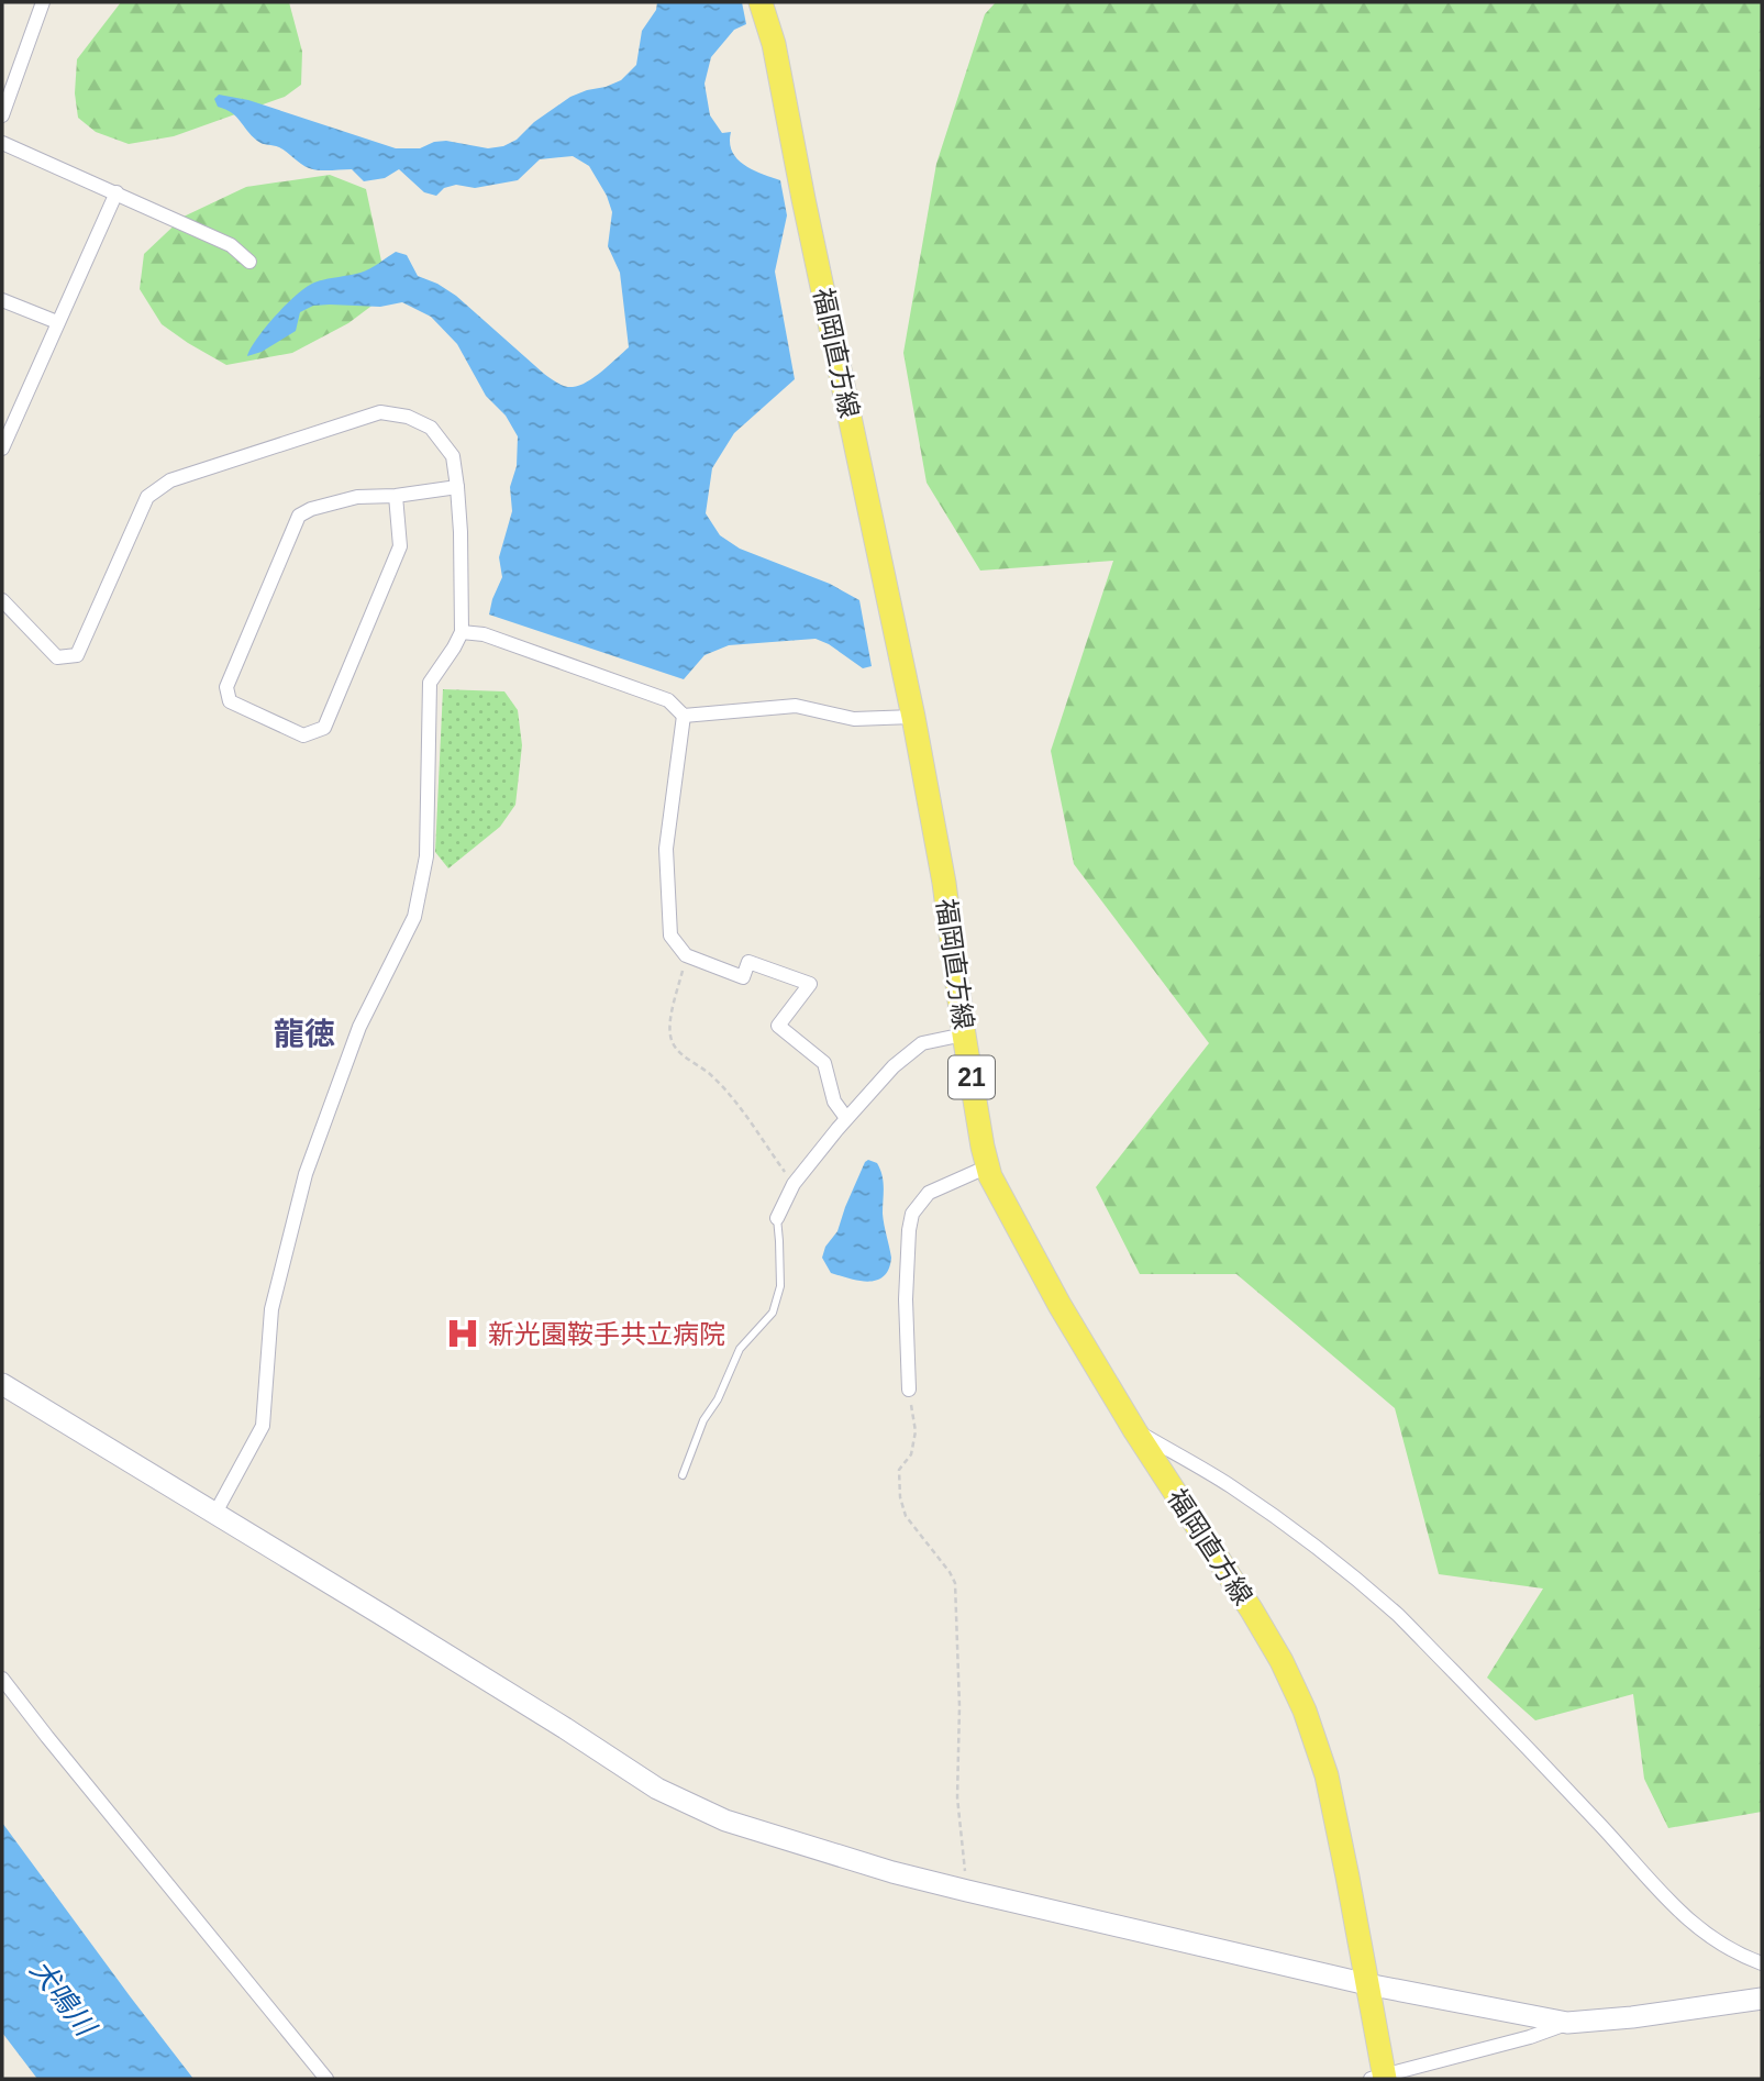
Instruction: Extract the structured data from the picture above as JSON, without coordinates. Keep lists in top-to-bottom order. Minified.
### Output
{"streets":{"main road":["福岡直方線","21"]},"districts":["龍徳"],"water":["犬鳴川"],"places":{"hospital":["新光園鞍手共立病院"]}}
